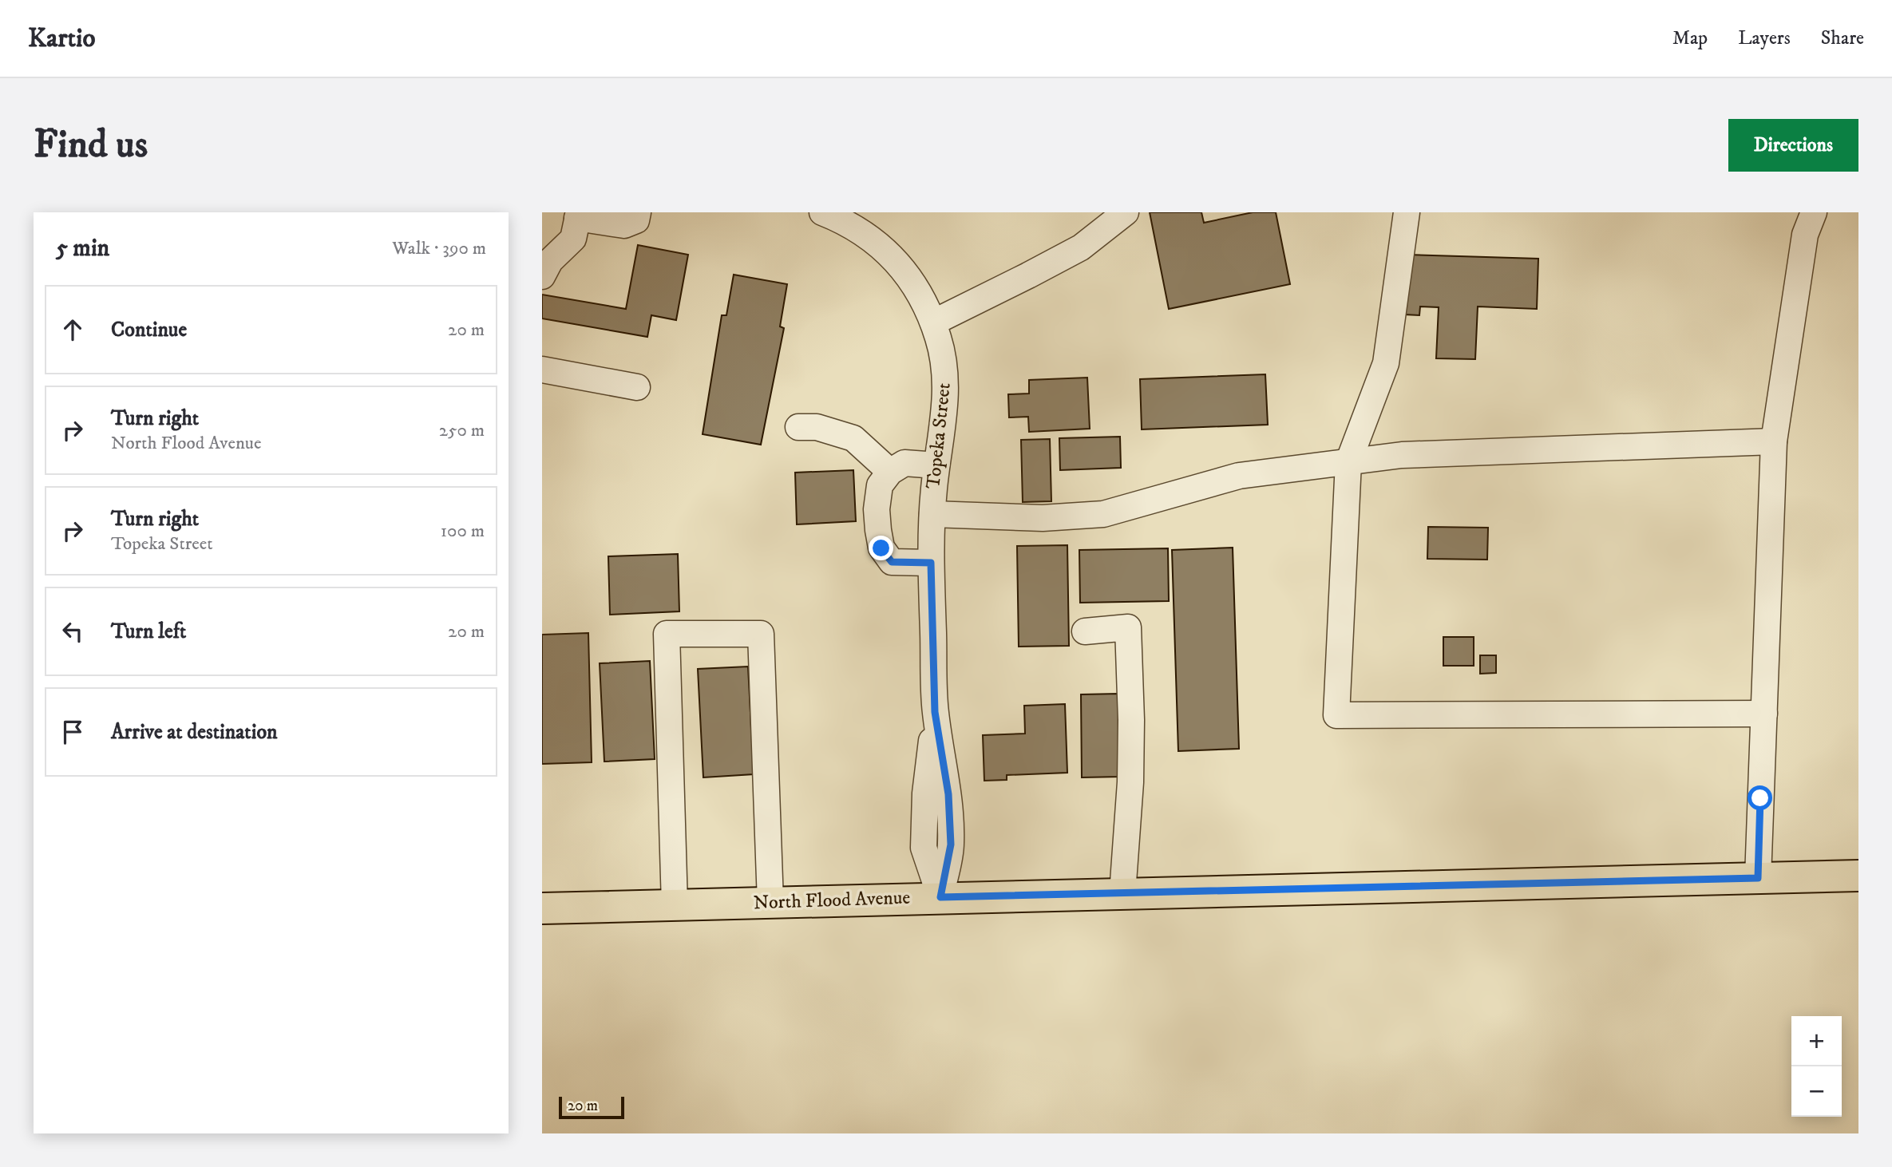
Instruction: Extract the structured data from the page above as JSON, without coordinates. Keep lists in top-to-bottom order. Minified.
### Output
{"streets":{"main road":["North Flood Avenue"],"street":["Topeka Street"]},"crossings":[["Topeka Street","North Flood Avenue"]],"scale_bar":"20 m","page":{"header":"Kartio","nav":["Map","Layers","Share"],"buttons":"Directions","title":"Find us","heading":["5 min","Walk · 390 m"],"list":[["Continue","20 m"],["Turn right","North Flood Avenue","250 m"],["Turn right","Topeka Street","100 m"],["Turn left","20 m"],"Arrive at destination"],"map_buttons":["+","−"],"scale":"20 m"}}
